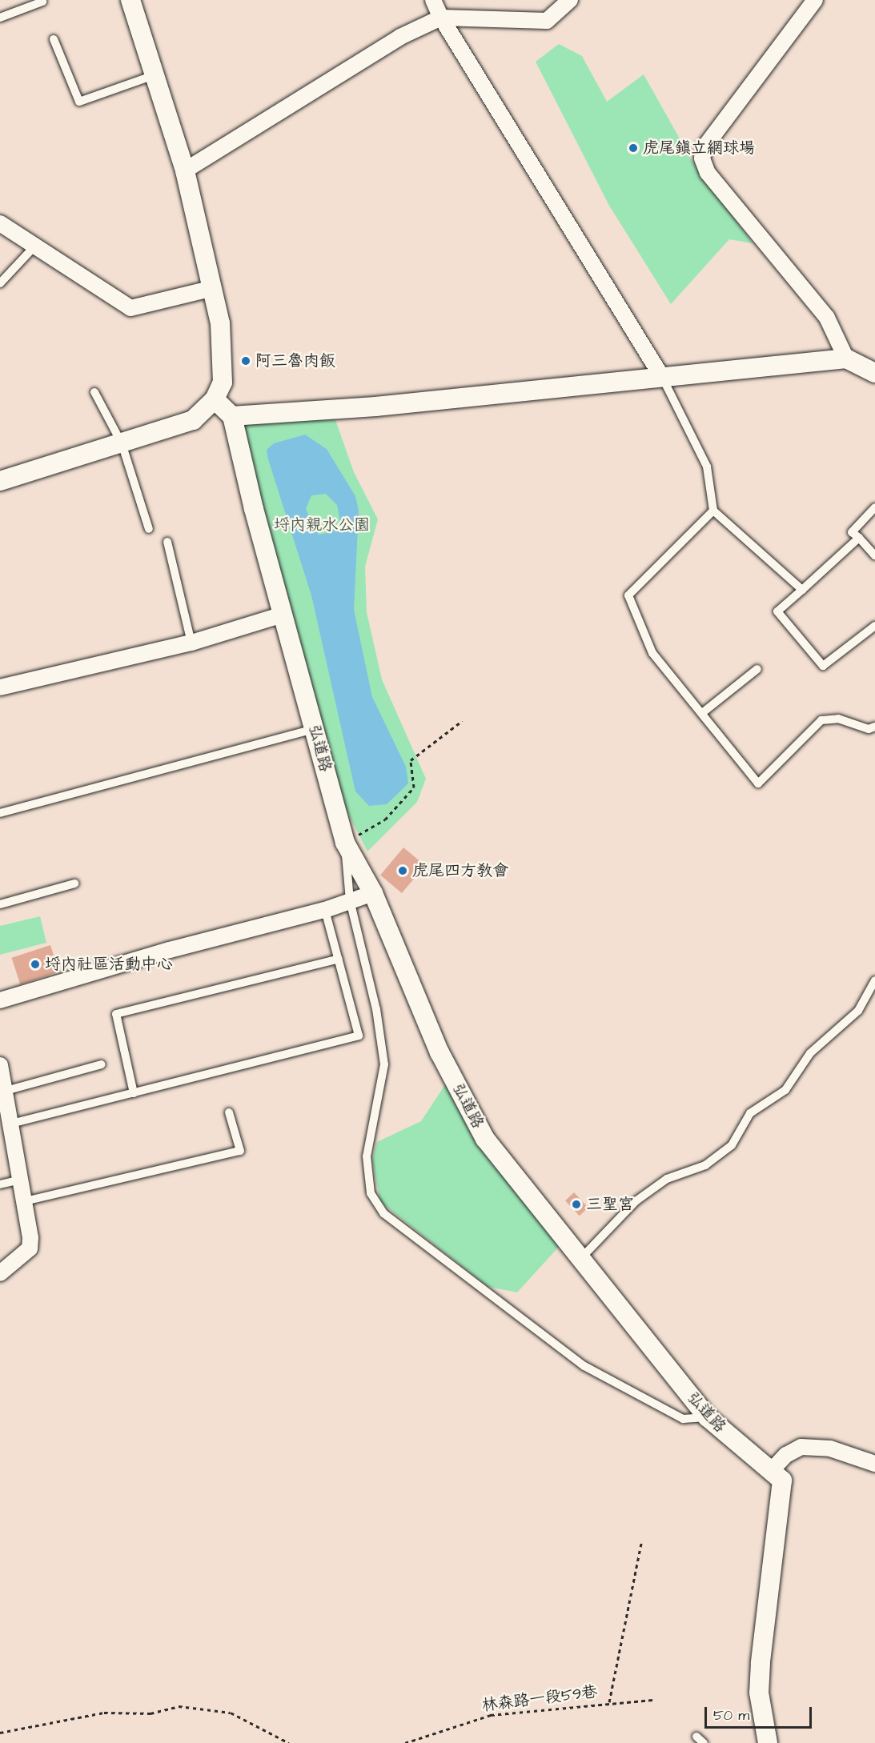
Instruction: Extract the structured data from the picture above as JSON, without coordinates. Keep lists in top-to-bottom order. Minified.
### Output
{"streets":{"street":["弘道路"],"path":["林森路一段59巷"]},"parks":["埒內親水公園"],"places":["虎尾鎮立網球場","阿三魯肉飯","虎尾四方教會","埒內社區活動中心","三聖宮"],"scale_bar":"50 m"}
